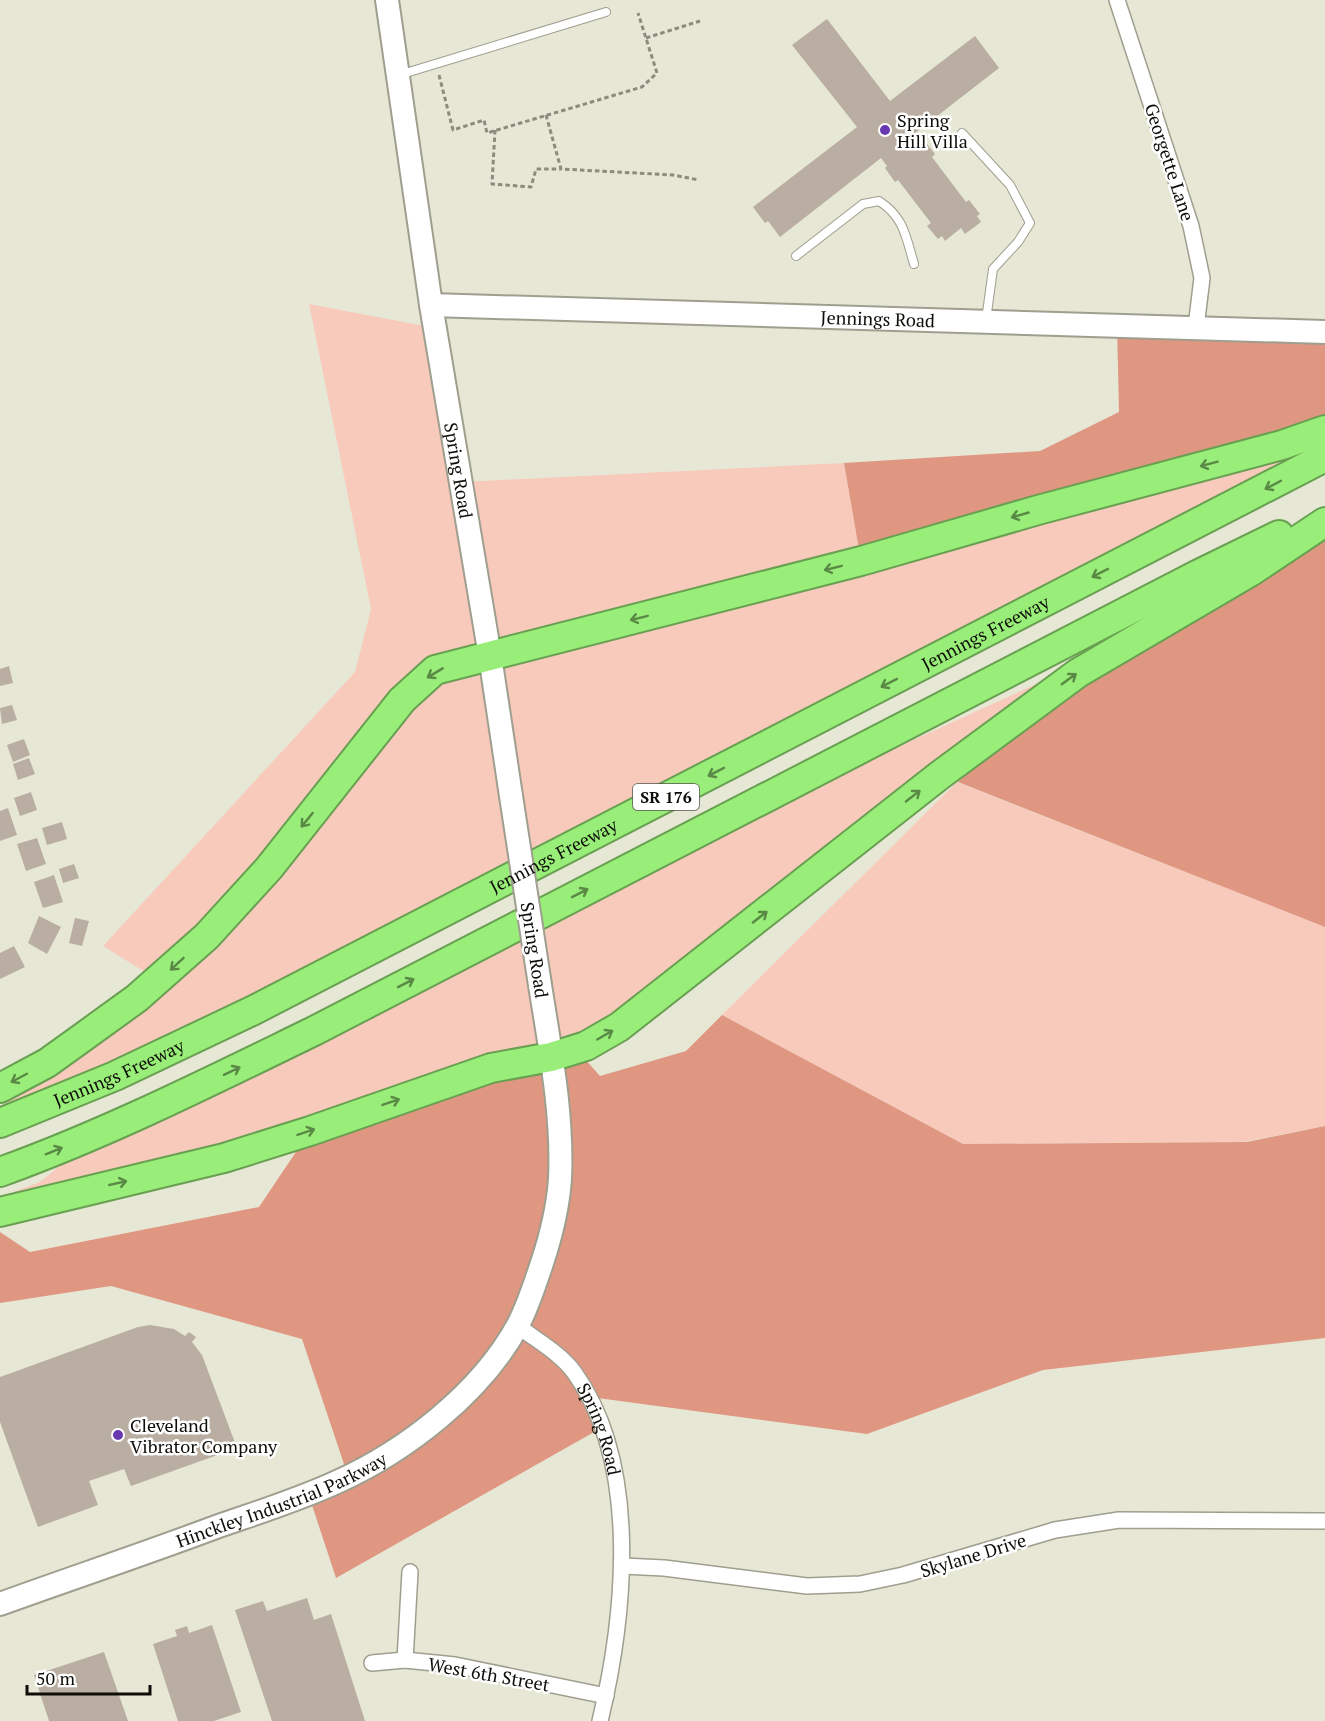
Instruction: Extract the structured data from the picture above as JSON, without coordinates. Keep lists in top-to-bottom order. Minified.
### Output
{"streets":{"highway":["Jennings Freeway","SR 176"],"street":["Georgette Lane","Jennings Road","Spring Road","Hinckley Industrial Parkway","Skylane Drive","West 6th Street"]},"crossings":[["Georgette Lane","Jennings Road"],["Jennings Road","Spring Road"],["Spring Road","Hinckley Industrial Parkway"],["Spring Road","Skylane Drive"],["Spring Road","West 6th Street"]],"places":["Spring Hill Villa","Cleveland Vibrator Company"],"scale_bar":"50 m"}
